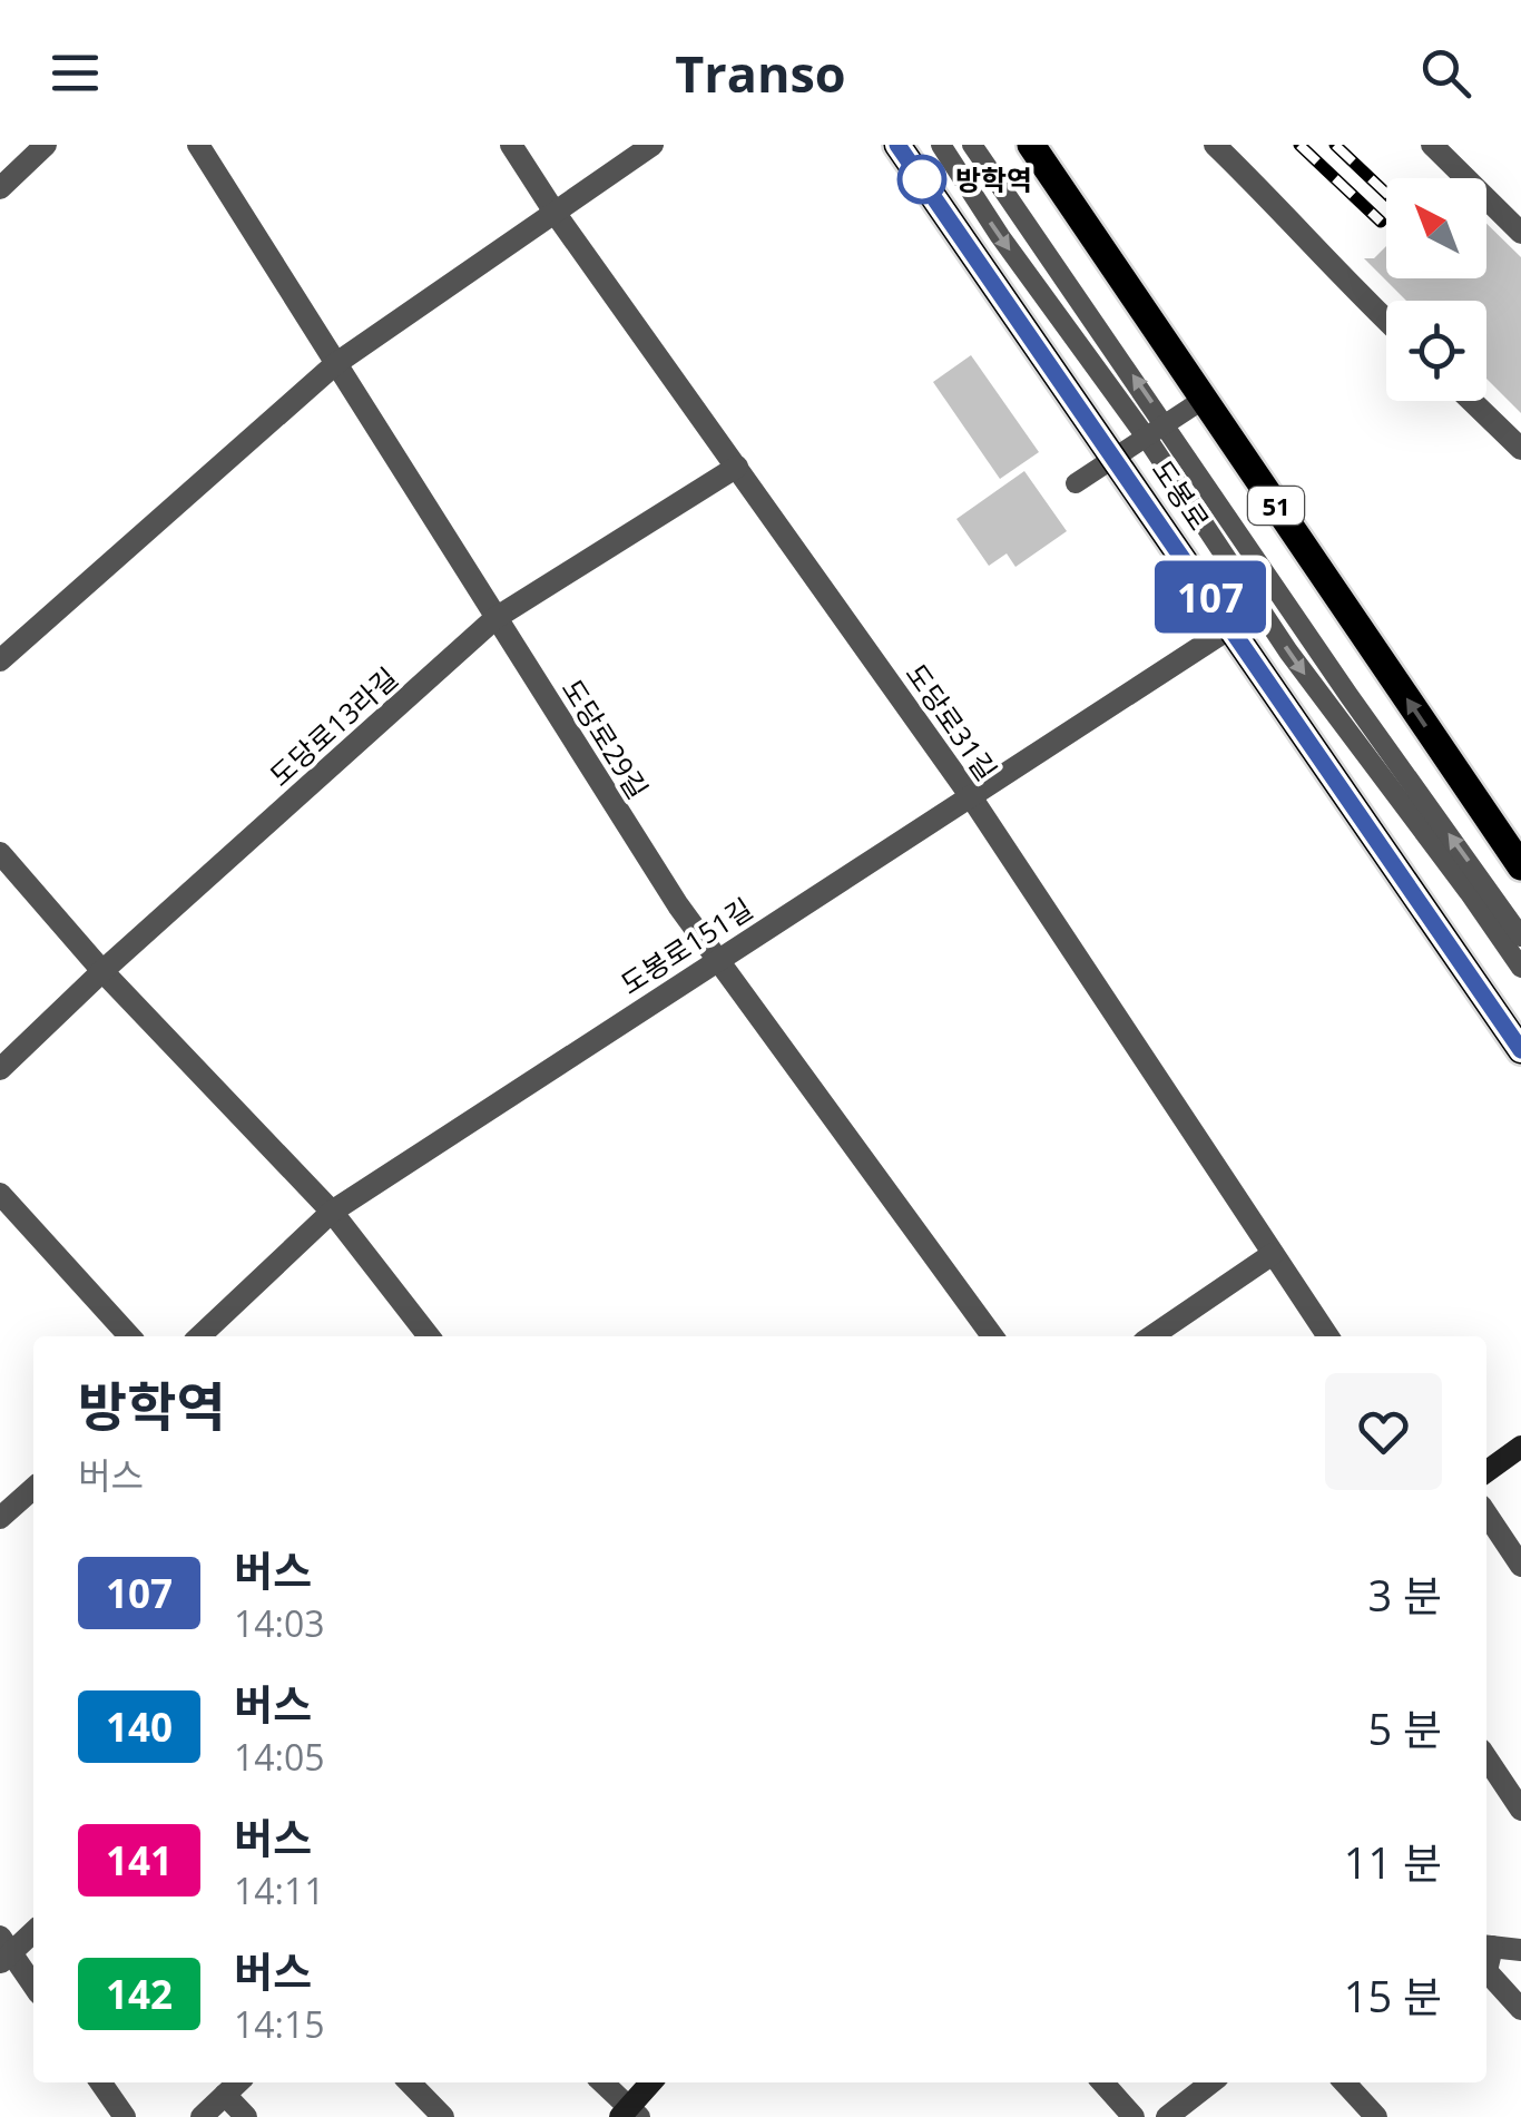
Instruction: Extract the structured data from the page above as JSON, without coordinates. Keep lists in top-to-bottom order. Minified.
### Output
{"streets":{"main road":["도봉로","51"],"street":["도당로31길","도당로13라길","도당로29길","도봉로151길"]},"crossings":[["도봉로","도봉로151길"],["도당로31길","도당로13라길"],["도당로31길","도봉로151길"],["도당로13라길","도당로29길"],["도당로29길","도봉로151길"]],"places":["방학역"],"lines":["bus line 107"],"north":"top left","page":{"header":"Transo","on_map":"107","heading":["방학역","버스"],"list":[{"mark":"107","name":"버스","note":"14:03","value":"3 분"},{"mark":"140","name":"버스","note":"14:05","value":"5 분"},{"mark":"141","name":"버스","note":"14:11","value":"11 분"},{"mark":"142","name":"버스","note":"14:15","value":"15 분"}]}}
